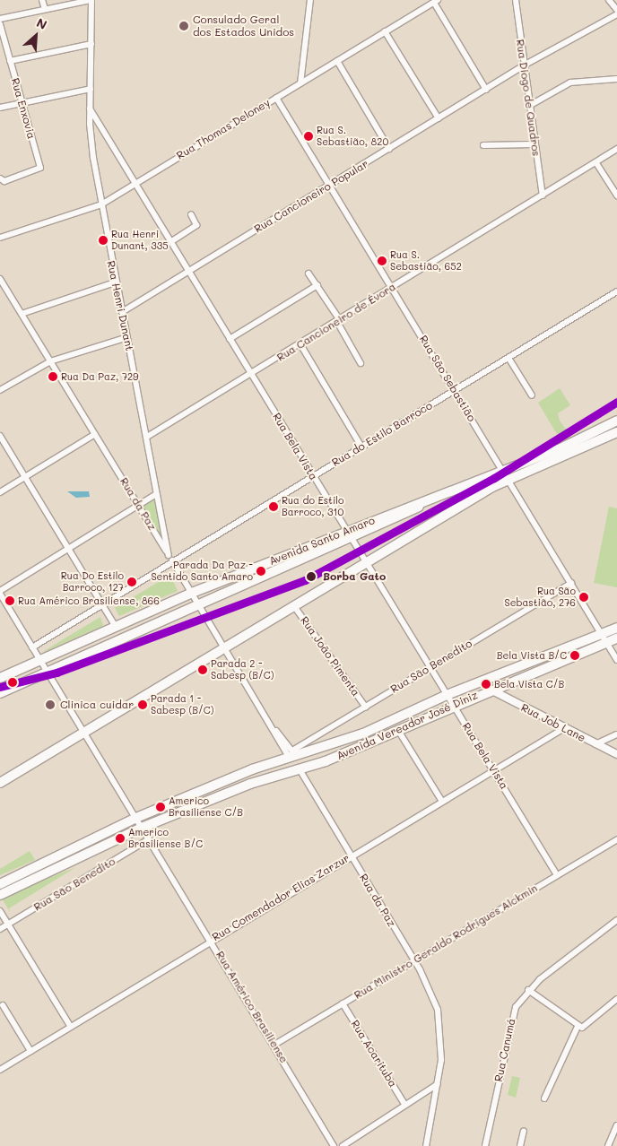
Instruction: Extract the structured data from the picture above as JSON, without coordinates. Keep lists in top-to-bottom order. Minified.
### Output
{"streets":{"main road":["Avenida Santo Amaro","Avenida Vereador José Diniz"],"street":["Rua Diogo de Quadros","Rua Enxovia","Rua Thomas Deloney","Rua Cancioneiro Popular","Rua Henri Dunant","Rua Cancioneiro de Évora","Rua São Sebastião","Rua do Estilo Barroco","Rua Bela Vista","Rua da Paz","Rua João Pimenta","Rua São Benedito","Rua Job Lane","Rua Comendador Elias Zarzur","Rua Ministro Geraldo Rodrigues Alckmin","Rua Américo Brasiliense","Rua Canumá","Rua Acarituba"]},"crossings":[["Rua Diogo de Quadros","Rua Cancioneiro Popular"],["Rua Diogo de Quadros","Rua Cancioneiro de Évora"],["Rua Thomas Deloney","Rua Henri Dunant"],["Rua Thomas Deloney","Rua São Sebastião"],["Rua Thomas Deloney","Rua Bela Vista"],["Rua Cancioneiro Popular","Rua Henri Dunant"],["Rua Cancioneiro Popular","Rua São Sebastião"],["Rua Cancioneiro Popular","Rua Bela Vista"],["Rua Henri Dunant","Rua Cancioneiro de Évora"],["Rua Henri Dunant","Rua Bela Vista"],["Rua Henri Dunant","Rua da Paz"],["Rua Cancioneiro de Évora","Rua São Sebastião"],["Rua Cancioneiro de Évora","Rua Bela Vista"],["Rua São Sebastião","Rua do Estilo Barroco"],["Rua São Sebastião","Avenida Santo Amaro"],["Rua São Sebastião","Rua São Benedito"],["Rua São Sebastião","Avenida Vereador José Diniz"],["Rua do Estilo Barroco","Rua Bela Vista"],["Rua do Estilo Barroco","Rua da Paz"],["Rua do Estilo Barroco","Rua Américo Brasiliense"],["Rua Bela Vista","Avenida Santo Amaro"],["Rua Bela Vista","Rua São Benedito"],["Rua Bela Vista","Avenida Vereador José Diniz"],["Rua Bela Vista","Rua Comendador Elias Zarzur"],["Rua Bela Vista","Rua Ministro Geraldo Rodrigues Alckmin"],["Rua da Paz","Avenida Santo Amaro"],["Rua da Paz","Rua São Benedito"],["Rua da Paz","Avenida Vereador José Diniz"],["Rua da Paz","Rua Comendador Elias Zarzur"],["Rua da Paz","Rua Ministro Geraldo Rodrigues Alckmin"],["Avenida Santo Amaro","Rua Américo Brasiliense"],["Rua João Pimenta","Rua São Benedito"],["Rua São Benedito","Avenida Vereador José Diniz"],["Rua São Benedito","Rua Américo Brasiliense"],["Rua Job Lane","Avenida Vereador José Diniz"],["Rua Job Lane","Rua Comendador Elias Zarzur"],["Avenida Vereador José Diniz","Rua Américo Brasiliense"],["Rua Comendador Elias Zarzur","Rua Américo Brasiliense"],["Rua Ministro Geraldo Rodrigues Alckmin","Rua Américo Brasiliense"],["Rua Ministro Geraldo Rodrigues Alckmin","Rua Acarituba"]],"places":["Consulado Geral dos Estados Unidos","Rua S. Sebastião, 820","Rua Henri Dunant, 335","Rua S. Sebastião, 652","Rua Da Paz, 729","Rua do Estilo Barroco, 310","Parada Da Paz - Sentido Santo Amaro","Borba Gato","Rua Do Estilo Barroco, 127","Rua São Sebastião, 276","Rua Américo Brasiliense, 866","Bela Vista B/C","Parada 2 - Sabesp (B/C)","Bela Vista C/B","Clinica cuidar","Parada 1 - Sabesp (B/C)","Americo Brasiliense C/B","Americo Brasiliense B/C"],"north":"top right"}
